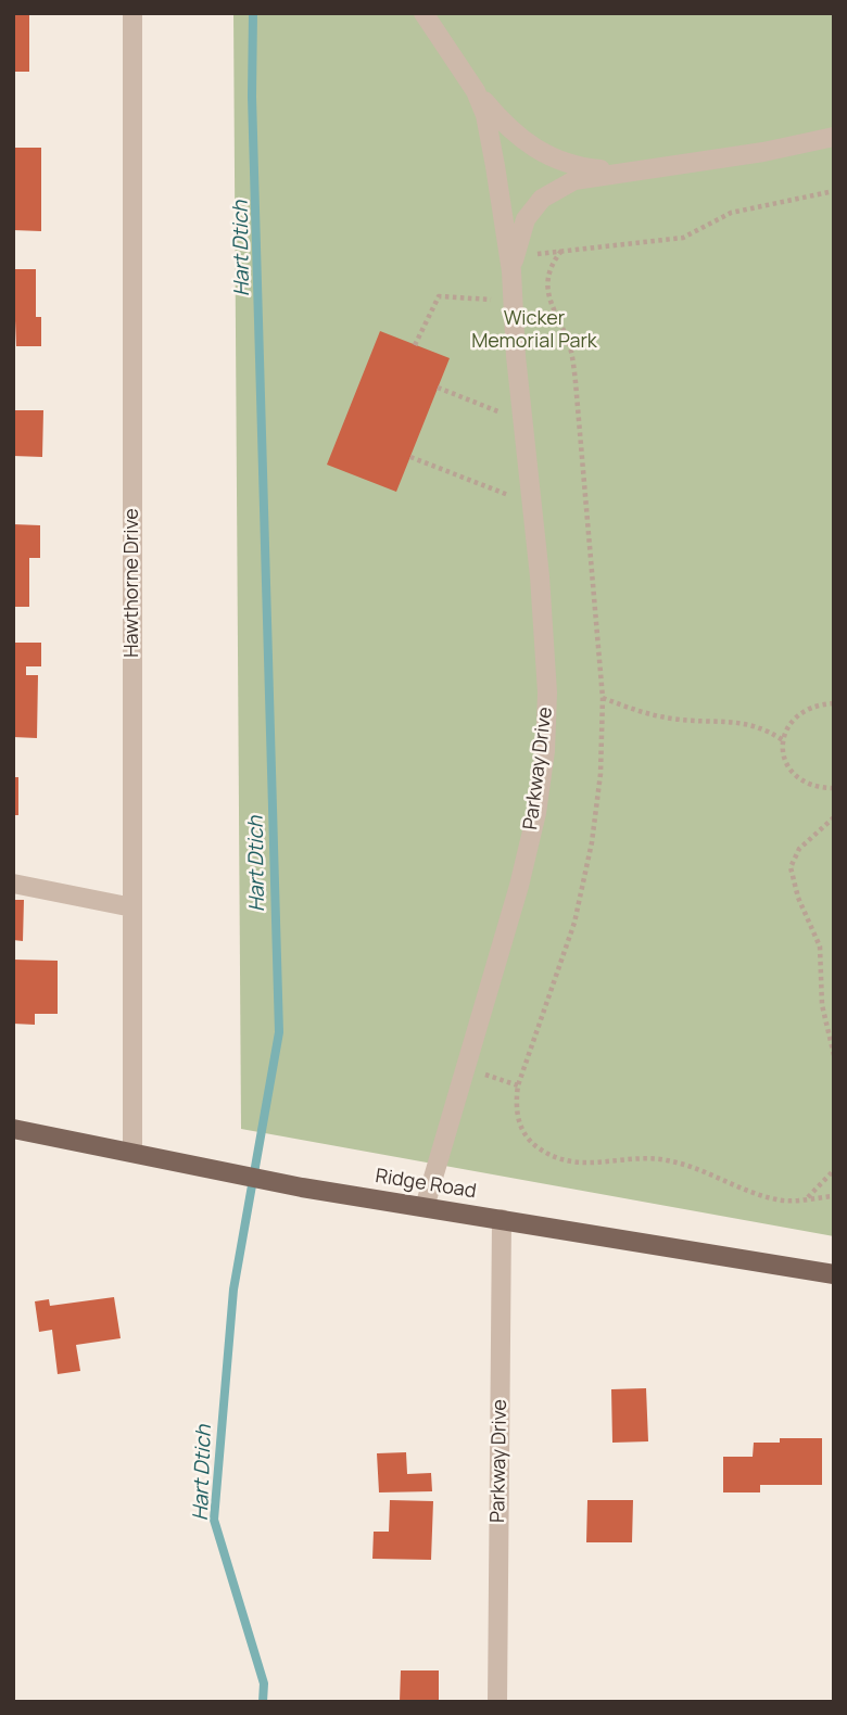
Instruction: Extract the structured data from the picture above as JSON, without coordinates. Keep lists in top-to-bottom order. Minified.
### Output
{"streets":{"main road":["Ridge Road"],"street":["Hawthorne Drive","Parkway Drive"]},"crossings":[["Hawthorne Drive","Ridge Road"],["Parkway Drive","Ridge Road"]],"water":["Hart Dtich"],"parks":["Wicker Memorial Park"]}
